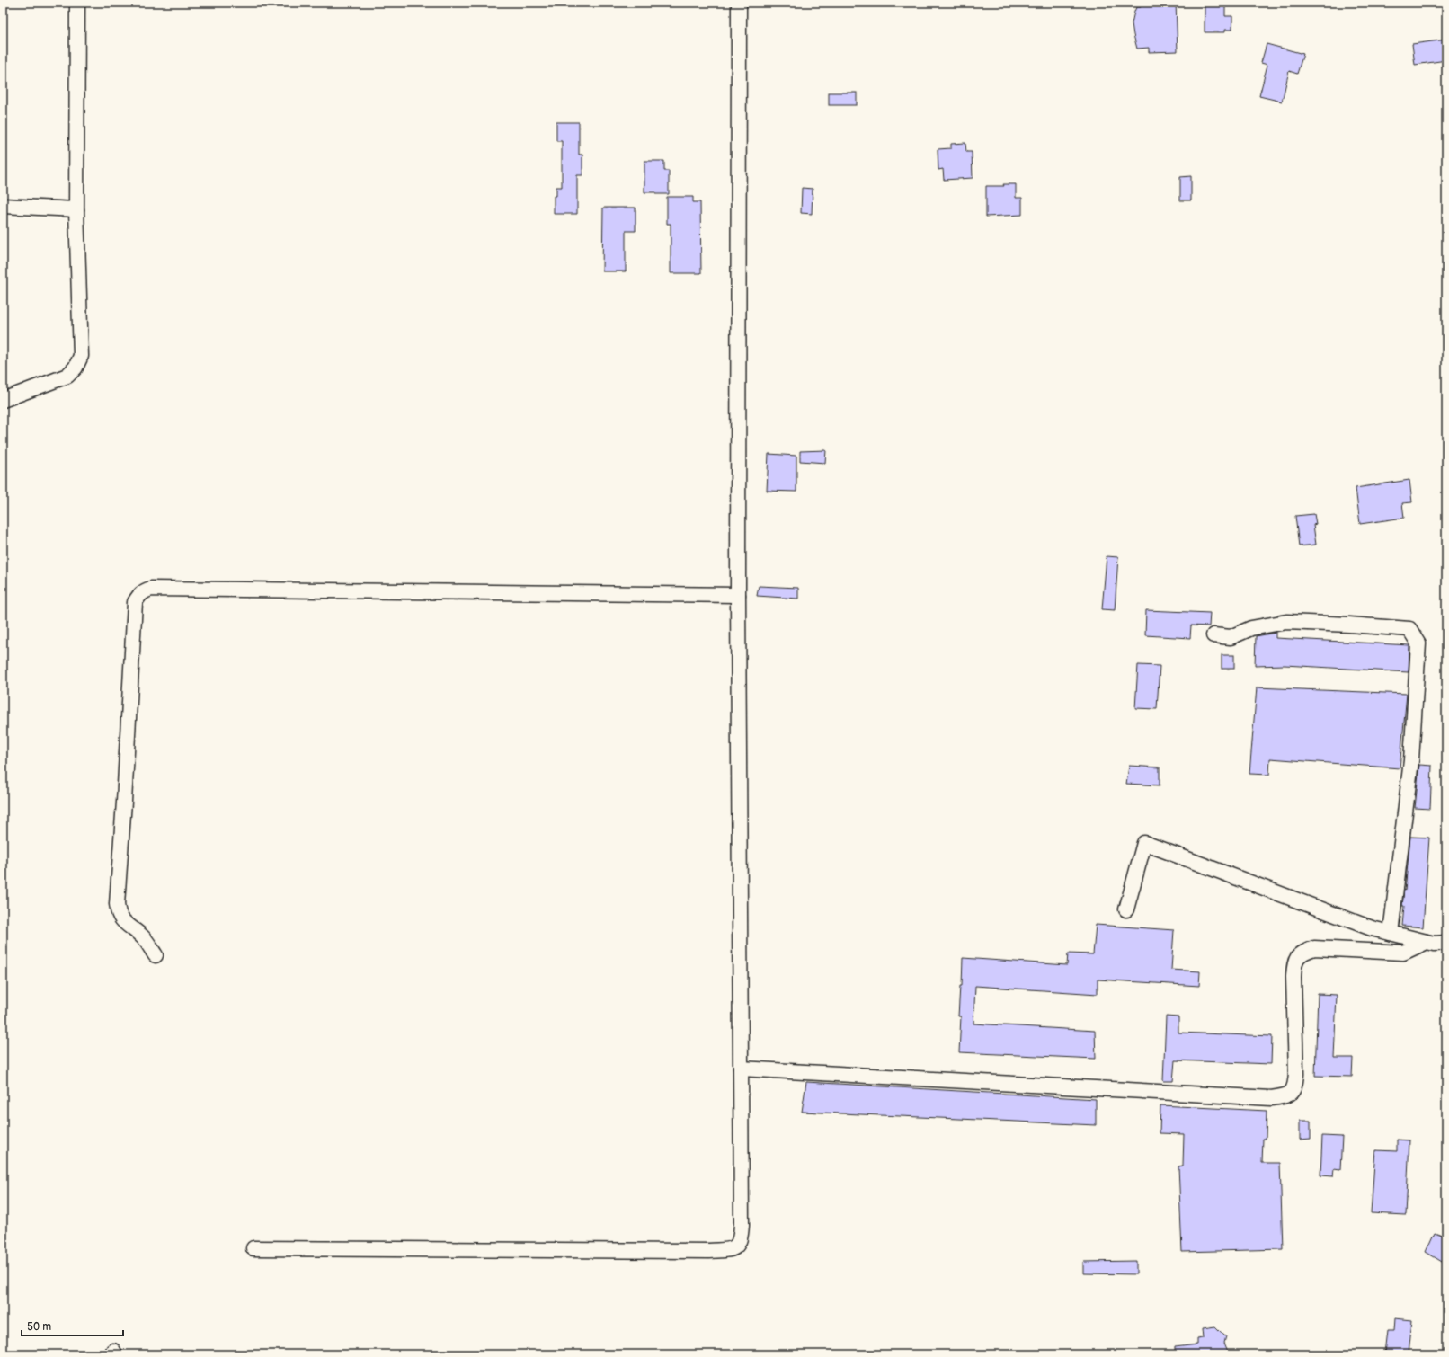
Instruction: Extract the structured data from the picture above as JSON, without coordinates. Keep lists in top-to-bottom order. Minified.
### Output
{"scale_bar":"50 m"}
